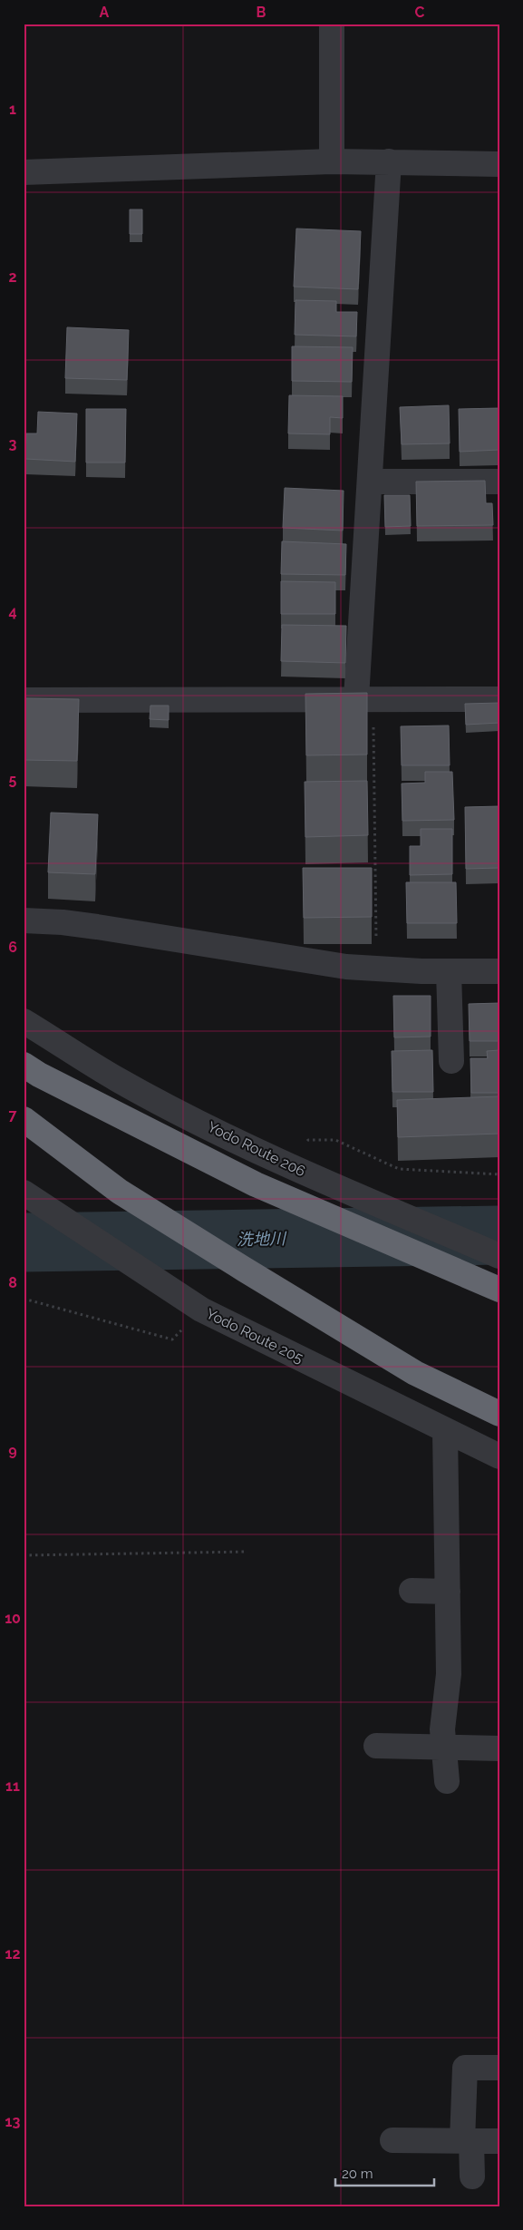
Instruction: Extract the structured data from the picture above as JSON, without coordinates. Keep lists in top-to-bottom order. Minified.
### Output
{"streets":{"street":["Yodo Route 206","Yodo Route 205"]},"water":["洗地川"],"scale_bar":"20 m","grid":{"columns":["A","B","C"],"rows":["1","2","3","4","5","6","7","8","9","10","11","12","13"]}}
